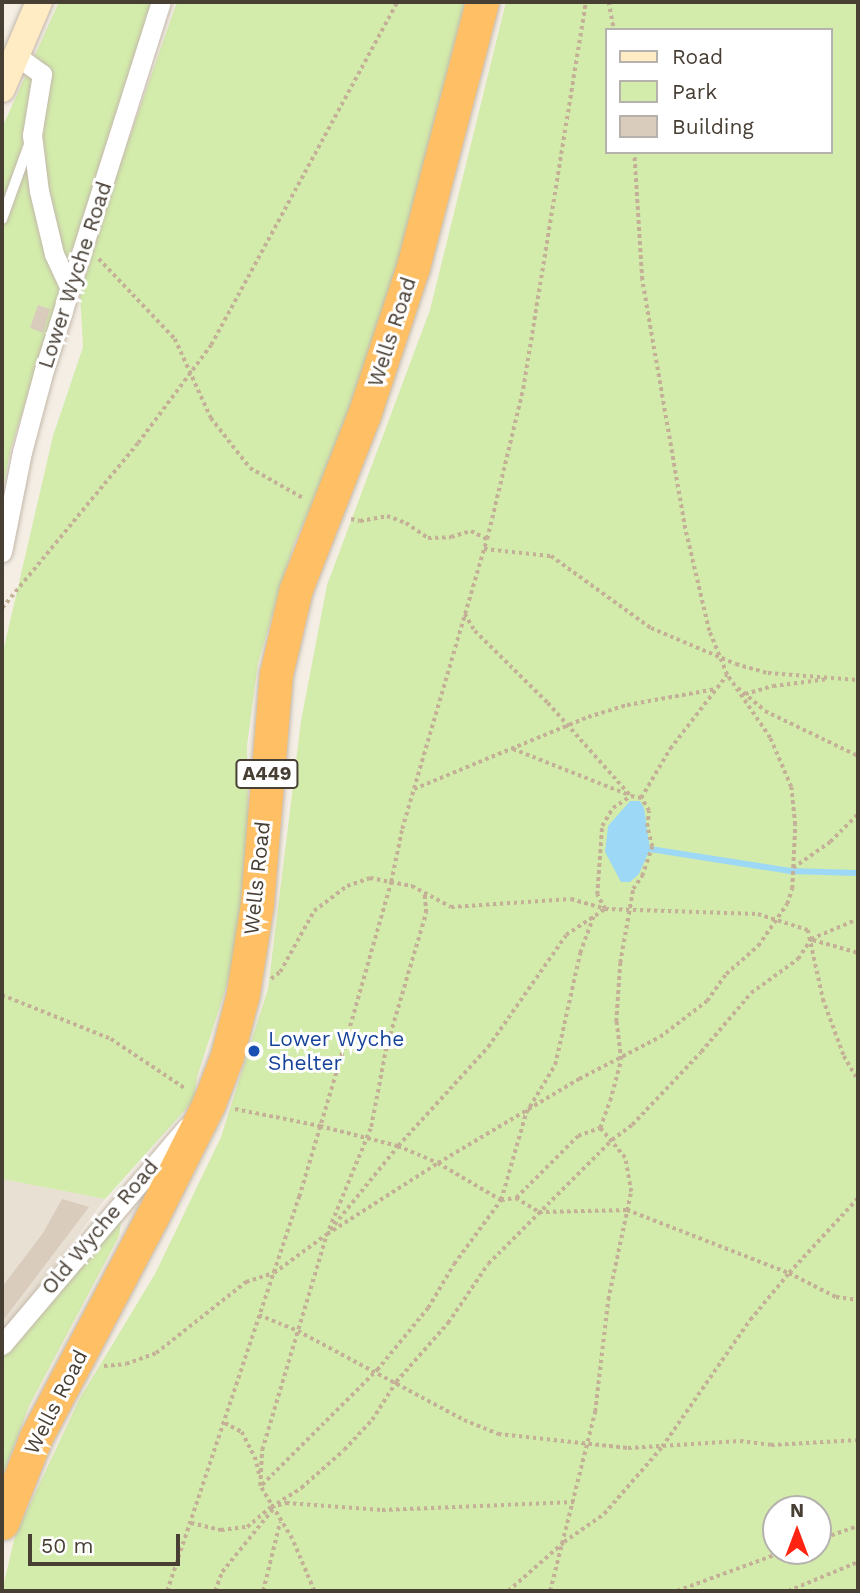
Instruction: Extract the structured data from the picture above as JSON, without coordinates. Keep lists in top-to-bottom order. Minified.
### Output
{"streets":{"highway":["Wells Road","A449"],"street":["Lower Wyche Road","Old Wyche Road"]},"crossings":[["Wells Road","Old Wyche Road"]],"places":["Lower Wyche Shelter"],"legend":["Road","Park","Building"],"scale_bar":"50 m","north":"top"}
